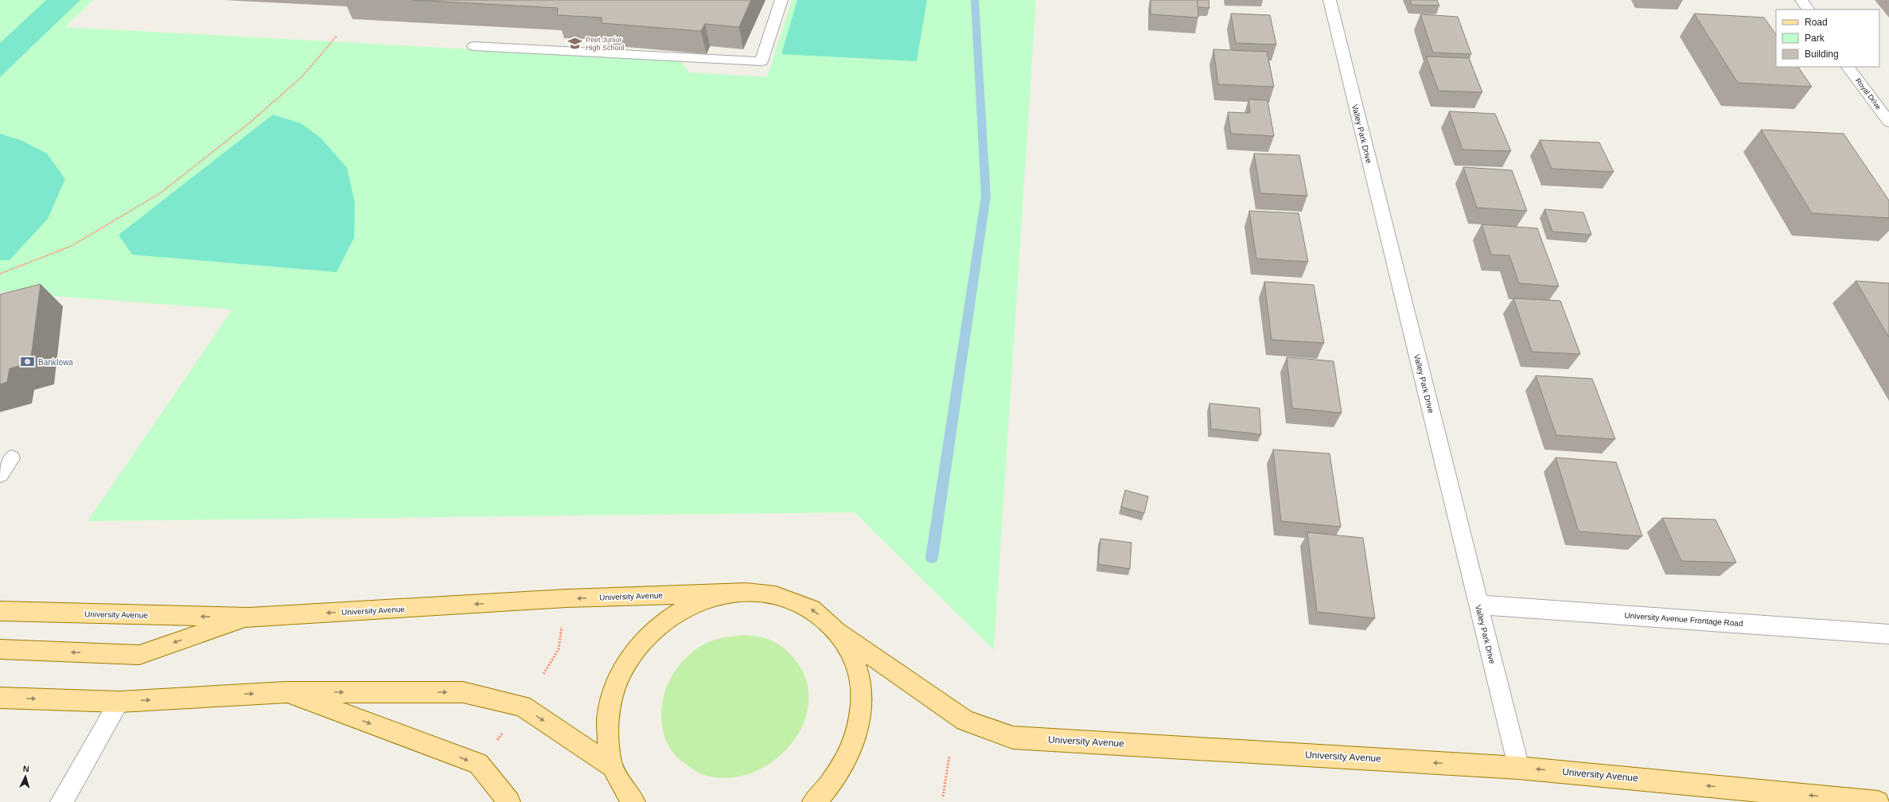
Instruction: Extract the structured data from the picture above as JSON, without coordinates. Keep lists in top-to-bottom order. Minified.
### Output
{"streets":{"main road":["University Avenue"],"street":["Royal Drive","Valley Park Drive","University Avenue Frontage Road"]},"crossings":[["Valley Park Drive","University Avenue"],["Valley Park Drive","University Avenue Frontage Road"]],"places":{"school or university":["Peet Junior High School"],"bank":["BankIowa"]},"legend":["Road","Park","Building"],"north":"top"}
